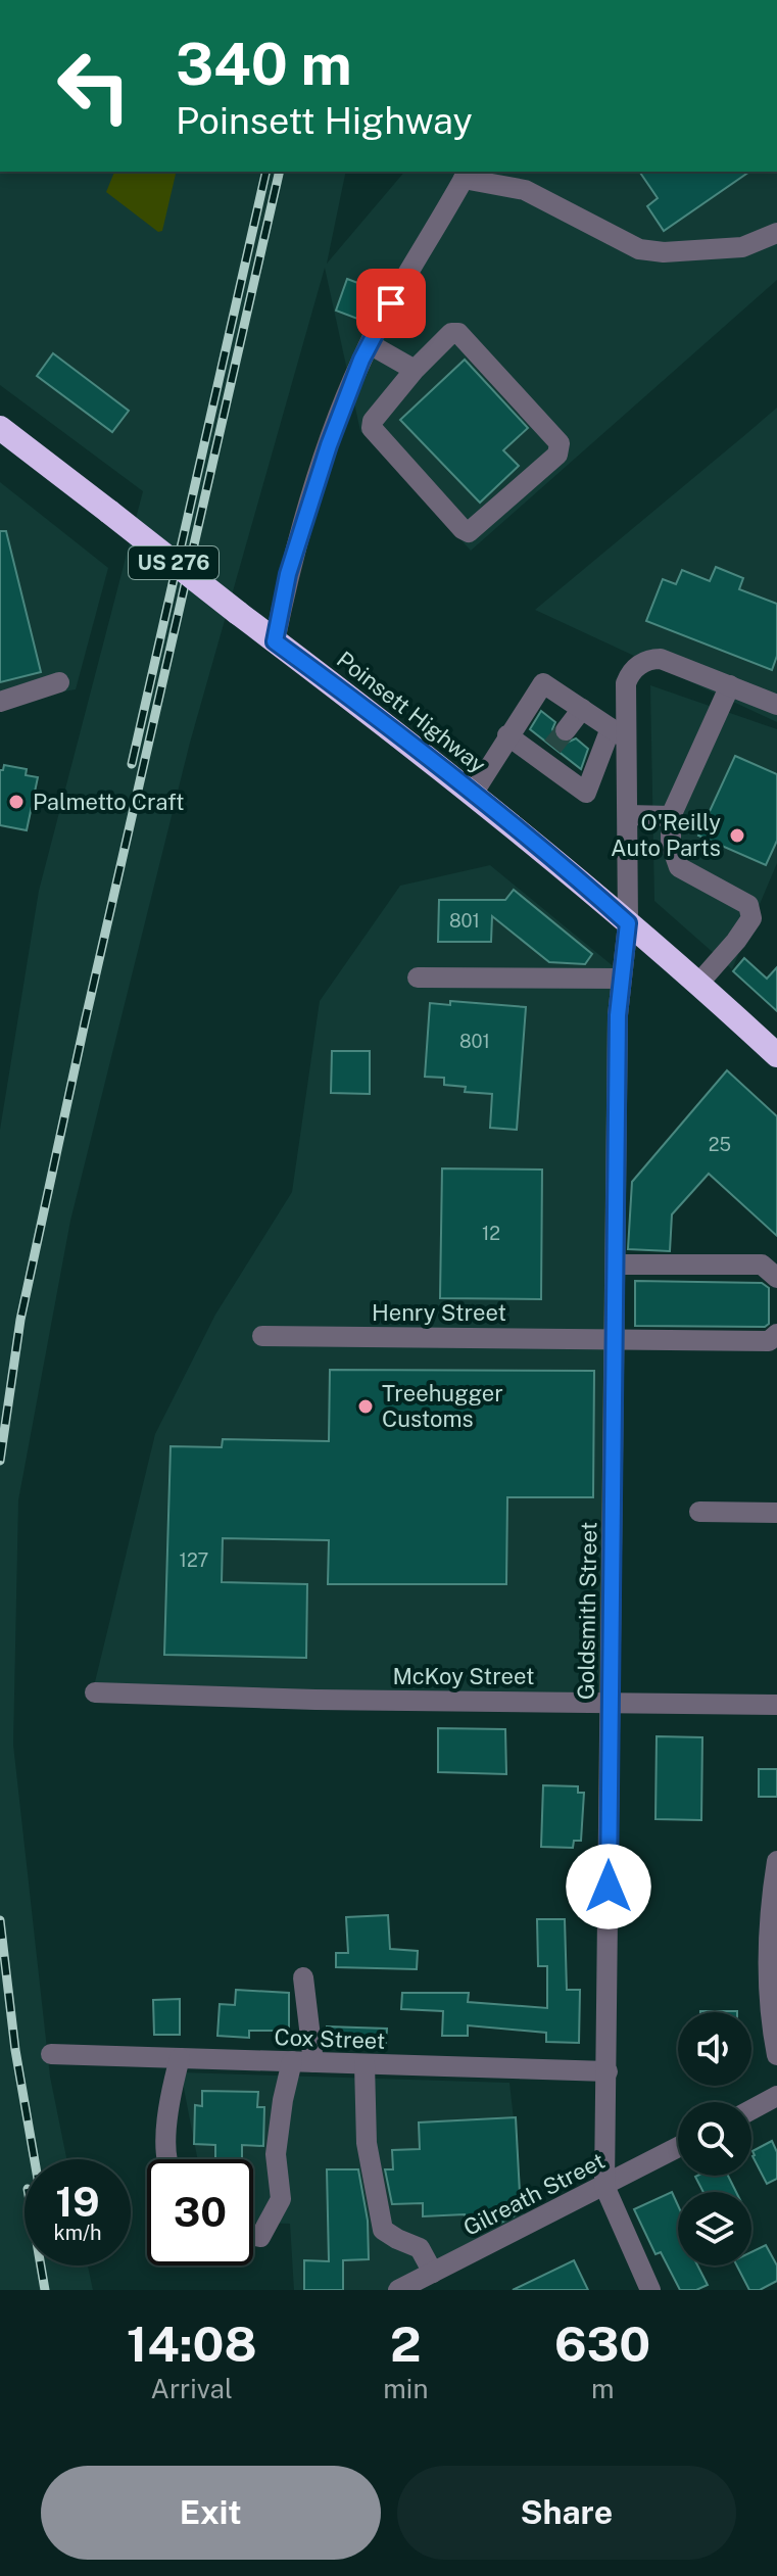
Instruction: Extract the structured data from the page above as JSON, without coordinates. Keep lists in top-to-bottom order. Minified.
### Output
{"streets":{"highway":["US 276","Poinsett Highway"],"street":["Henry Street","Goldsmith Street","McKoy Street","Cox Street","Gilreath Street"]},"crossings":[["Poinsett Highway","Goldsmith Street"],["Henry Street","Goldsmith Street"],["Goldsmith Street","McKoy Street"],["Goldsmith Street","Cox Street"],["Goldsmith Street","Gilreath Street"]],"places":["Palmetto Craft","O'Reilly Auto Parts","Treehugger Customs"],"house_numbers":["801","801","25","12","127"],"page":{"turn":["340 m","Poinsett Highway"],"speed":"19 km/h","limit":"30","eta":["14:08","Arrival","2","min","630","m"],"buttons":["Exit","Share"]}}
